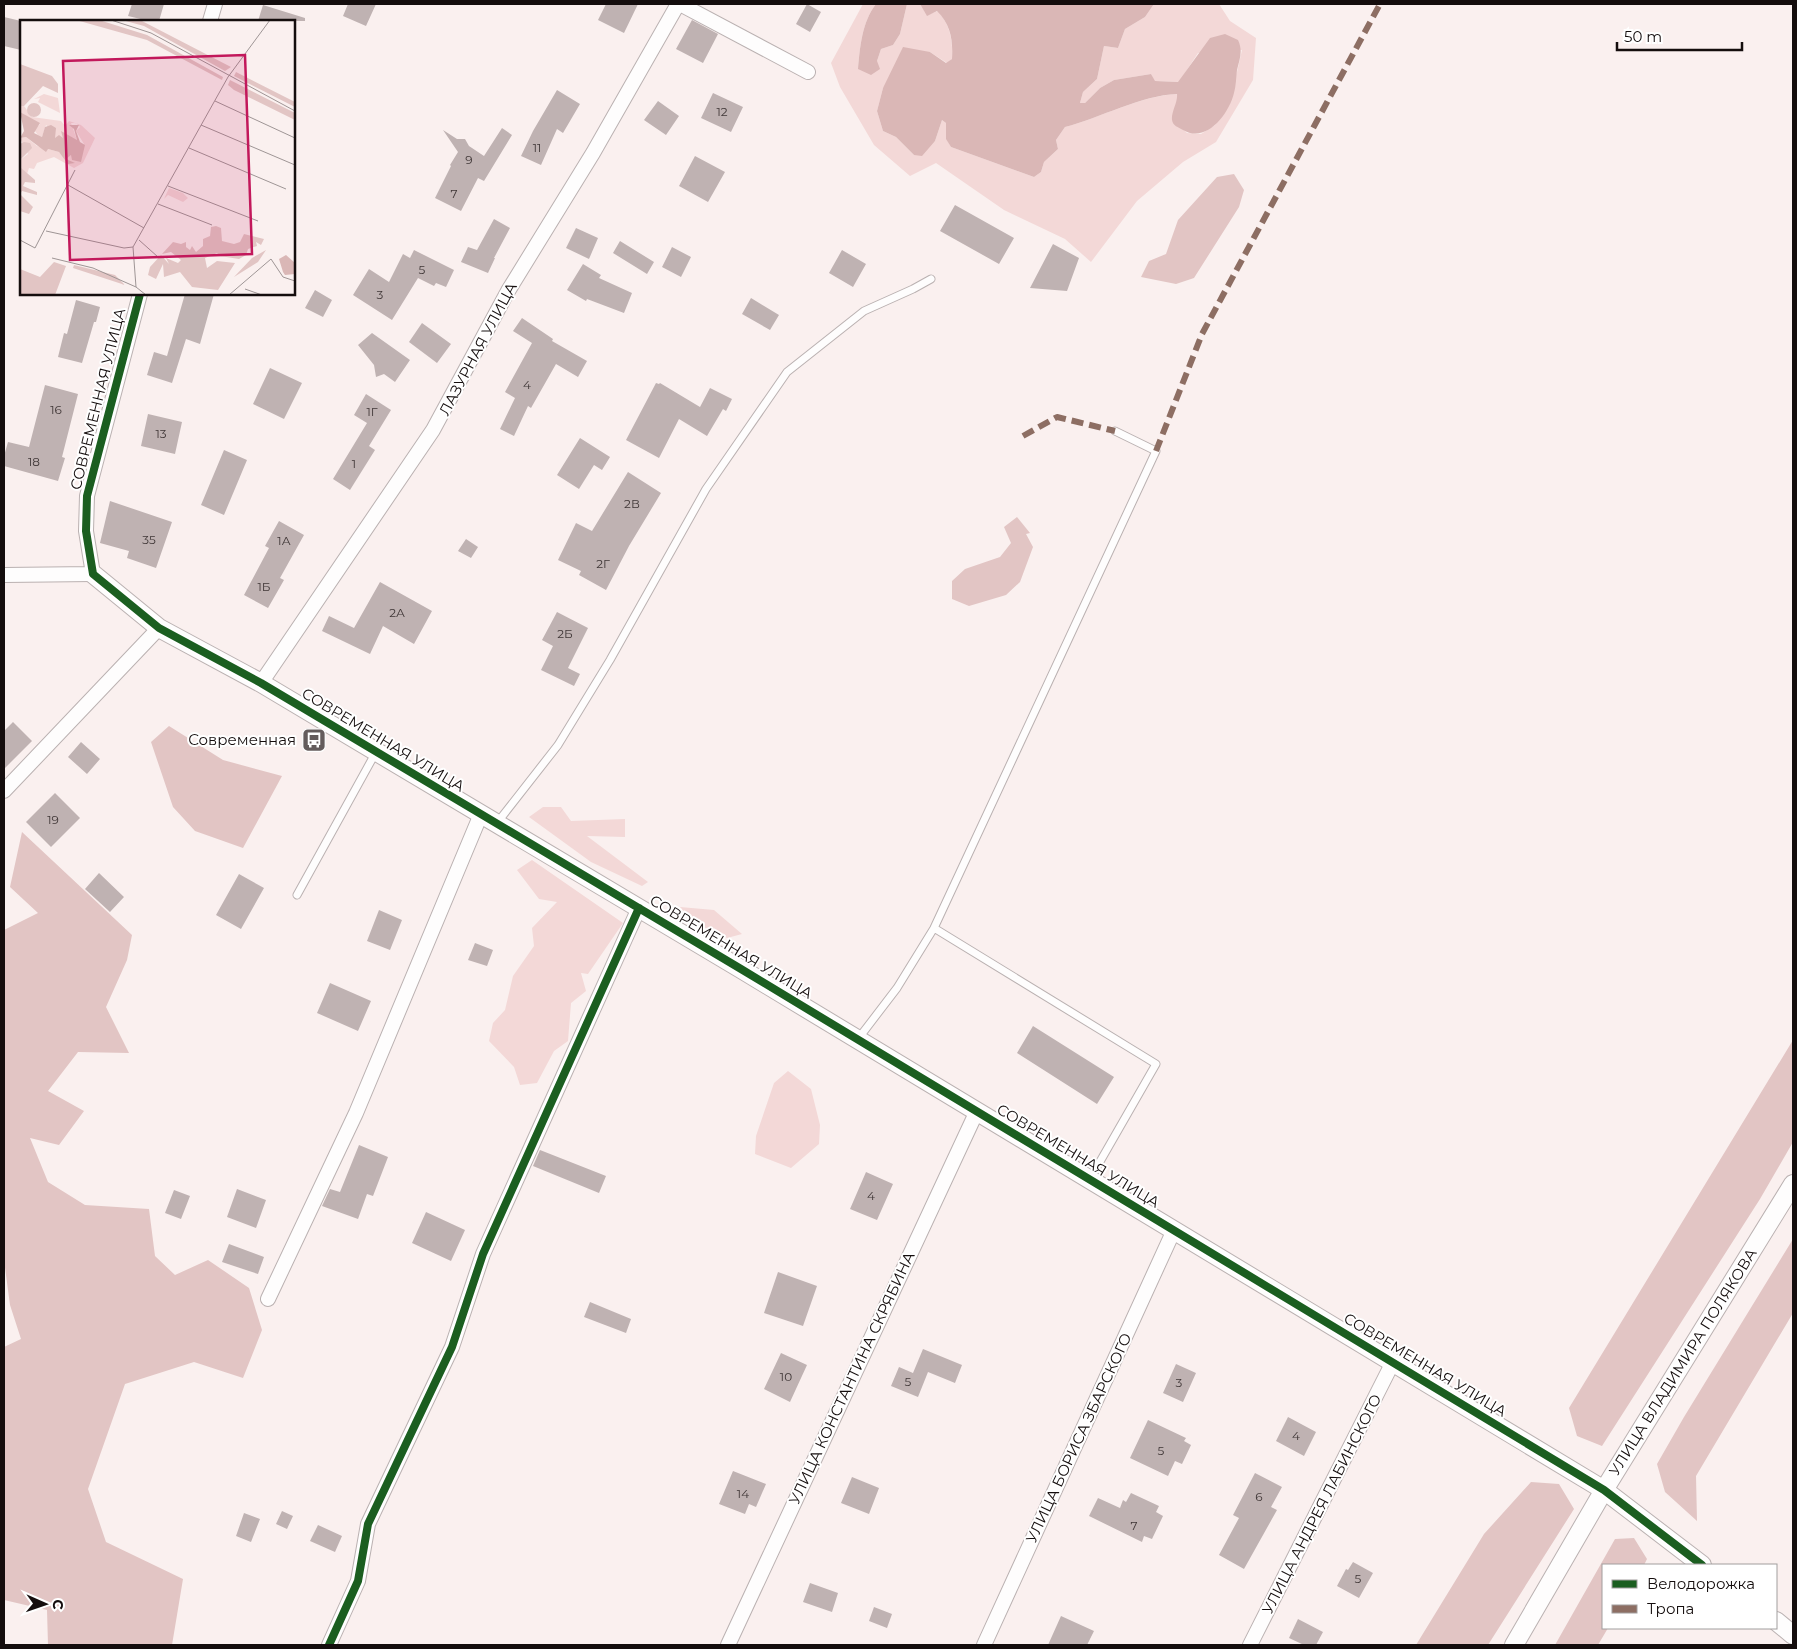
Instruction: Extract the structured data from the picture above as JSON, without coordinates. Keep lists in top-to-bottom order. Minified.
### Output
{"streets":{"street":["ЛАЗУРНАЯ УЛИЦА","СОВРЕМЕННАЯ УЛИЦА","УЛИЦА ВЛАДИМИРА ПОЛЯКОВА","УЛИЦА КОНСТАНТИНА СКРЯБИНА","УЛИЦА БОРИСА ЗБАРСКОГО","УЛИЦА АНДРЕЯ ЛАБИНСКОГО"]},"crossings":[["ЛАЗУРНАЯ УЛИЦА","СОВРЕМЕННАЯ УЛИЦА"],["СОВРЕМЕННАЯ УЛИЦА","УЛИЦА ВЛАДИМИРА ПОЛЯКОВА"],["СОВРЕМЕННАЯ УЛИЦА","УЛИЦА КОНСТАНТИНА СКРЯБИНА"],["СОВРЕМЕННАЯ УЛИЦА","УЛИЦА БОРИСА ЗБАРСКОГО"],["СОВРЕМЕННАЯ УЛИЦА","УЛИЦА АНДРЕЯ ЛАБИНСКОГО"]],"places":{"bus stop":["Современная"]},"house_numbers":["12","11","9","7","5","3","4","16","1Г","13","18","1","2В","35","1А","2Г","1Б","2А","2Б","19","4","10","5","3","4","5","14","6","7","5"],"legend":["Велодорожка","Тропа"],"scale_bar":"50 m","north":"right"}
